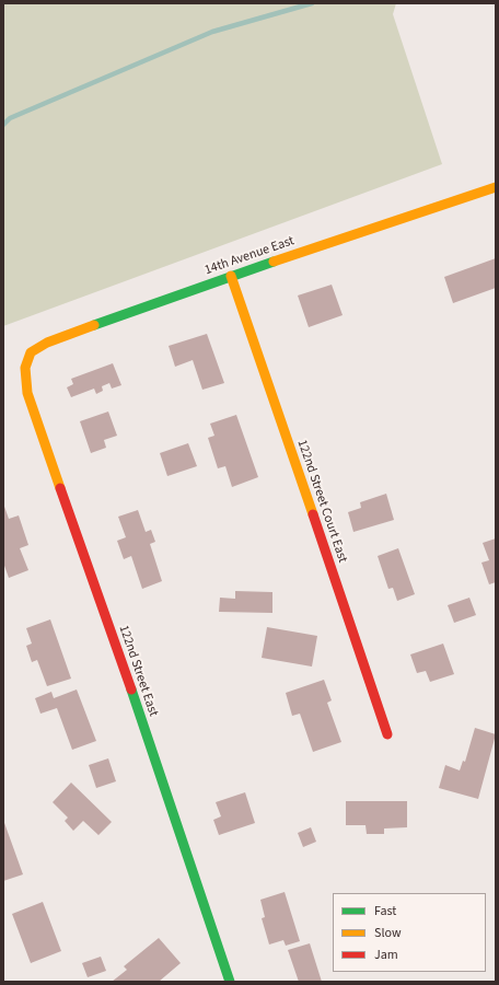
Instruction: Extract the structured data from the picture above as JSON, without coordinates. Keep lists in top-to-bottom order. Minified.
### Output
{"streets":{"street":["14th Avenue East","122nd Street Court East","122nd Street East"]},"crossings":[["14th Avenue East","122nd Street Court East"],["14th Avenue East","122nd Street East"]],"legend":["Fast","Slow","Jam"]}
